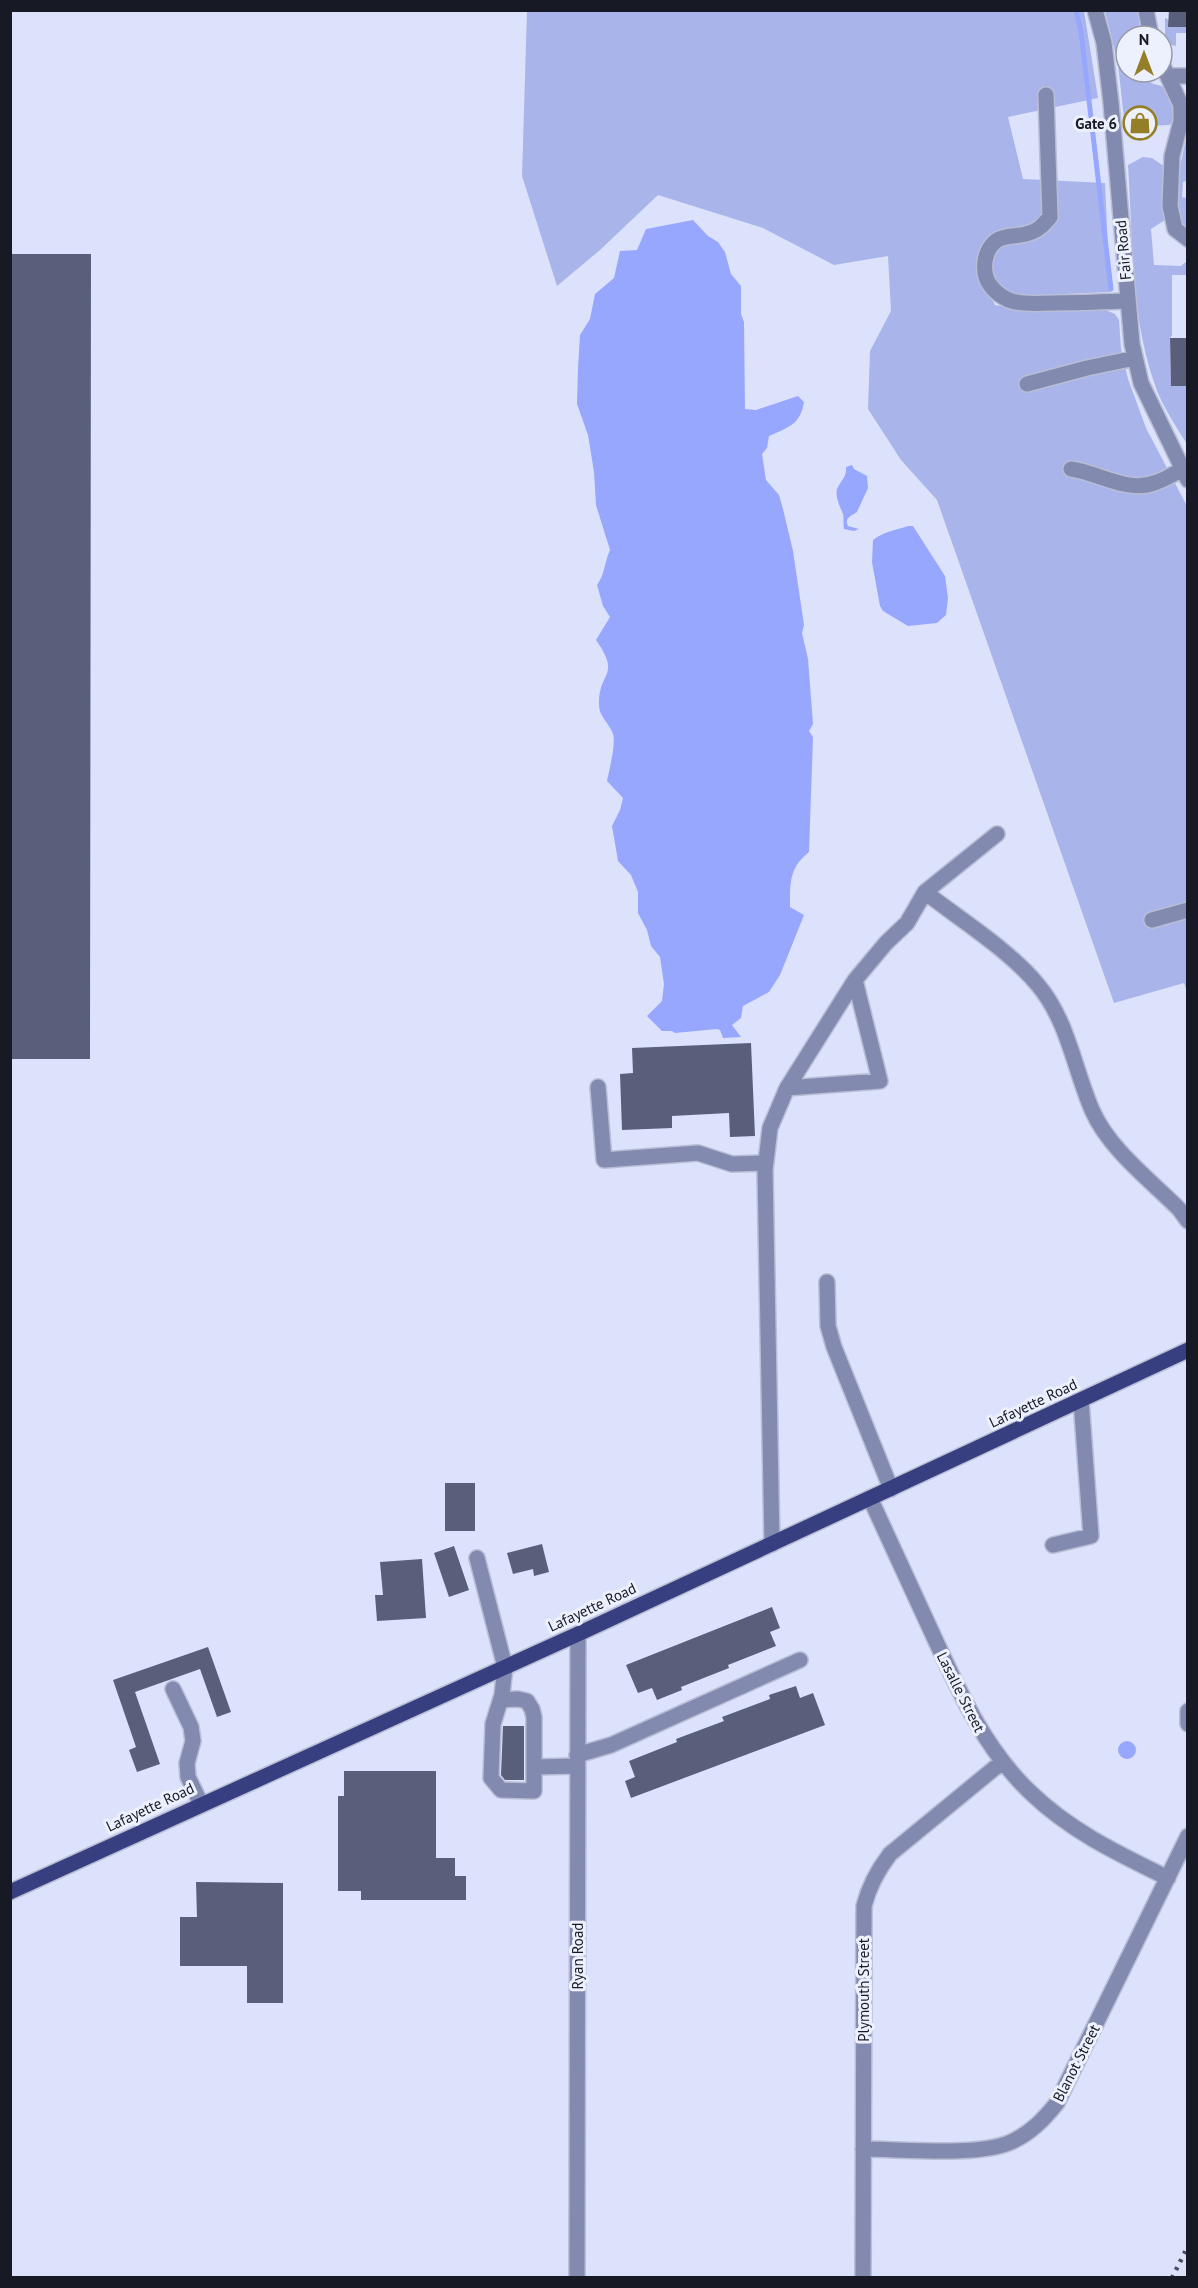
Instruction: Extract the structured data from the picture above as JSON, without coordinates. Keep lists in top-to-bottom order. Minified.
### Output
{"streets":{"main road":["Lafayette Road"],"street":["Fair Road","Lasalle Street","Ryan Road","Plymouth Street","Blanot Street"]},"crossings":[["Lafayette Road","Lasalle Street"],["Lafayette Road","Ryan Road"],["Lasalle Street","Plymouth Street"],["Lasalle Street","Blanot Street"],["Plymouth Street","Blanot Street"]],"places":{"shop":["Gate 6"]},"north":"top"}
